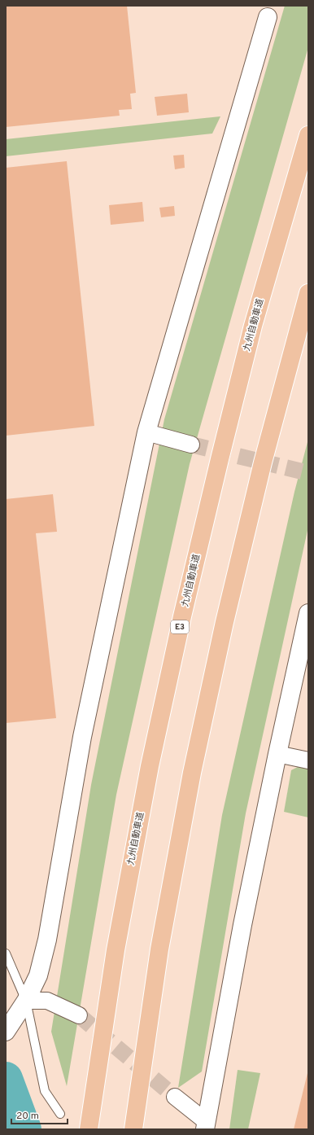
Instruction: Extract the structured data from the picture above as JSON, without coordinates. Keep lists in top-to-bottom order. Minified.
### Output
{"streets":{"highway":["九州自動車道","E3"]},"scale_bar":"20 m"}
